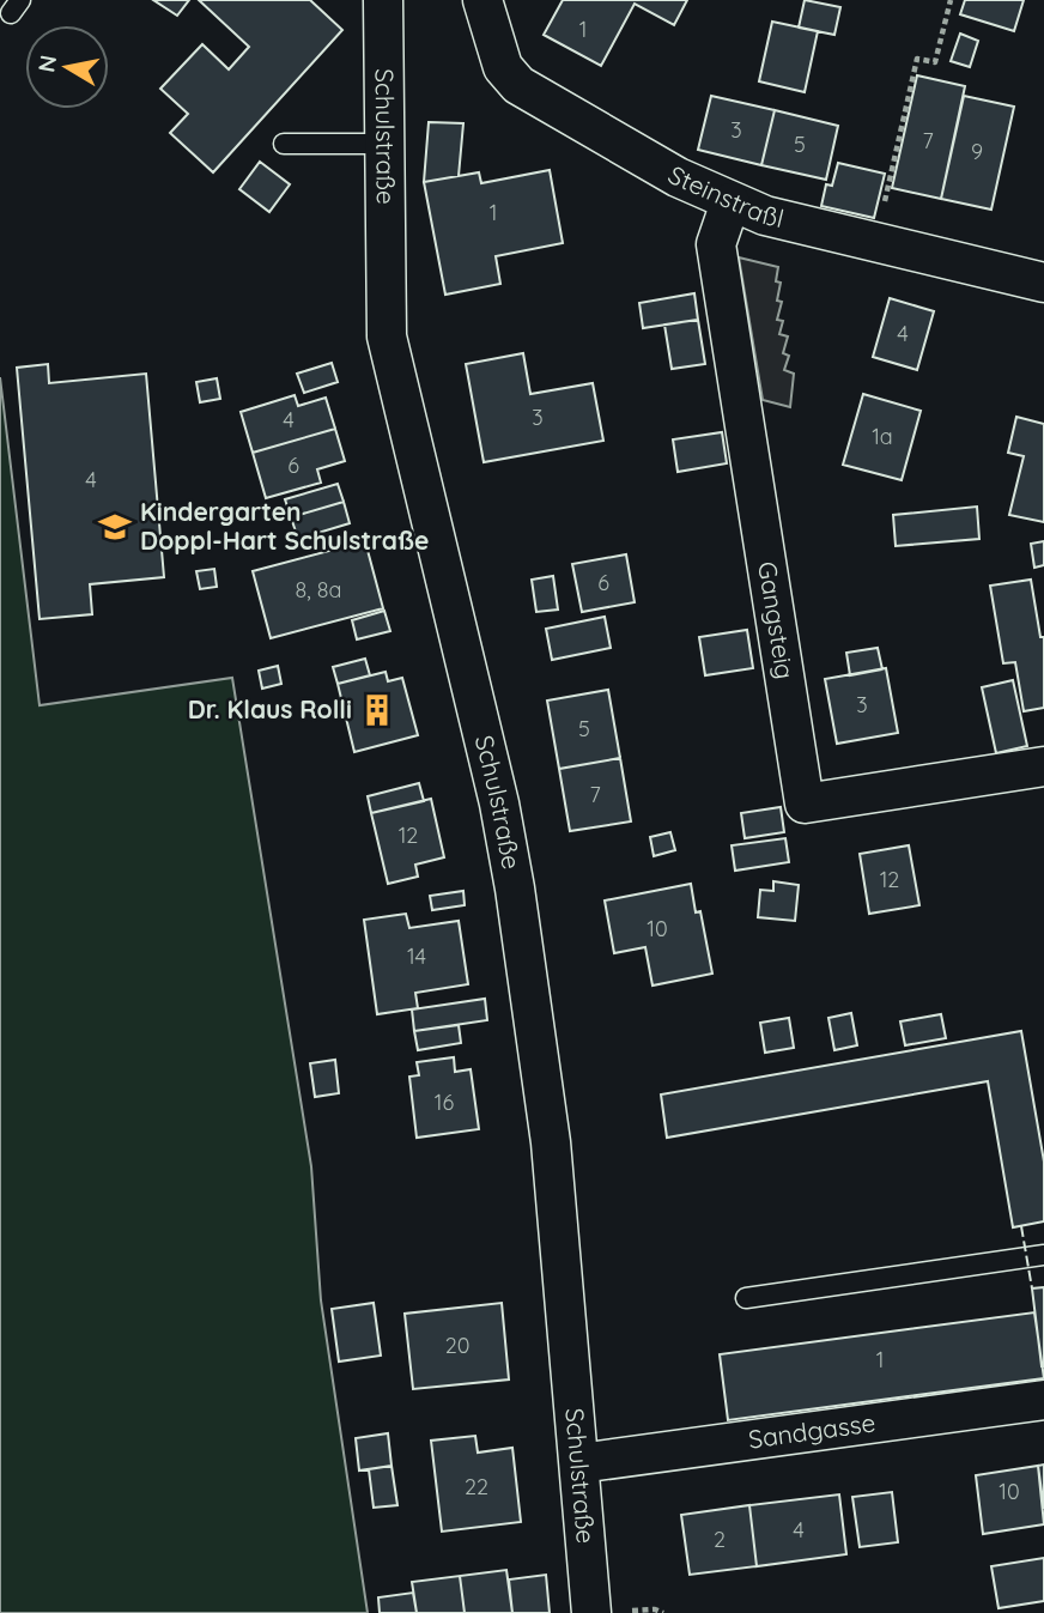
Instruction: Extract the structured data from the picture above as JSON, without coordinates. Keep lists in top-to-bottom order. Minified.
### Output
{"streets":{"street":["Schulstraße","Steinstraßl","Gangsteig","Sandgasse"]},"crossings":[["Schulstraße","Sandgasse"],["Steinstraßl","Gangsteig"]],"places":{"school or university":["Kindergarten Doppl-Hart Schulstraße"],"building":["Dr. Klaus Rolli"]},"house_numbers":["1","3","7","5","9","1","4","3","4","1a","6","4","6","8, 8a","3","5","7","12","12","10","14","16","20","1","22","10","4","2"],"north":"left"}
